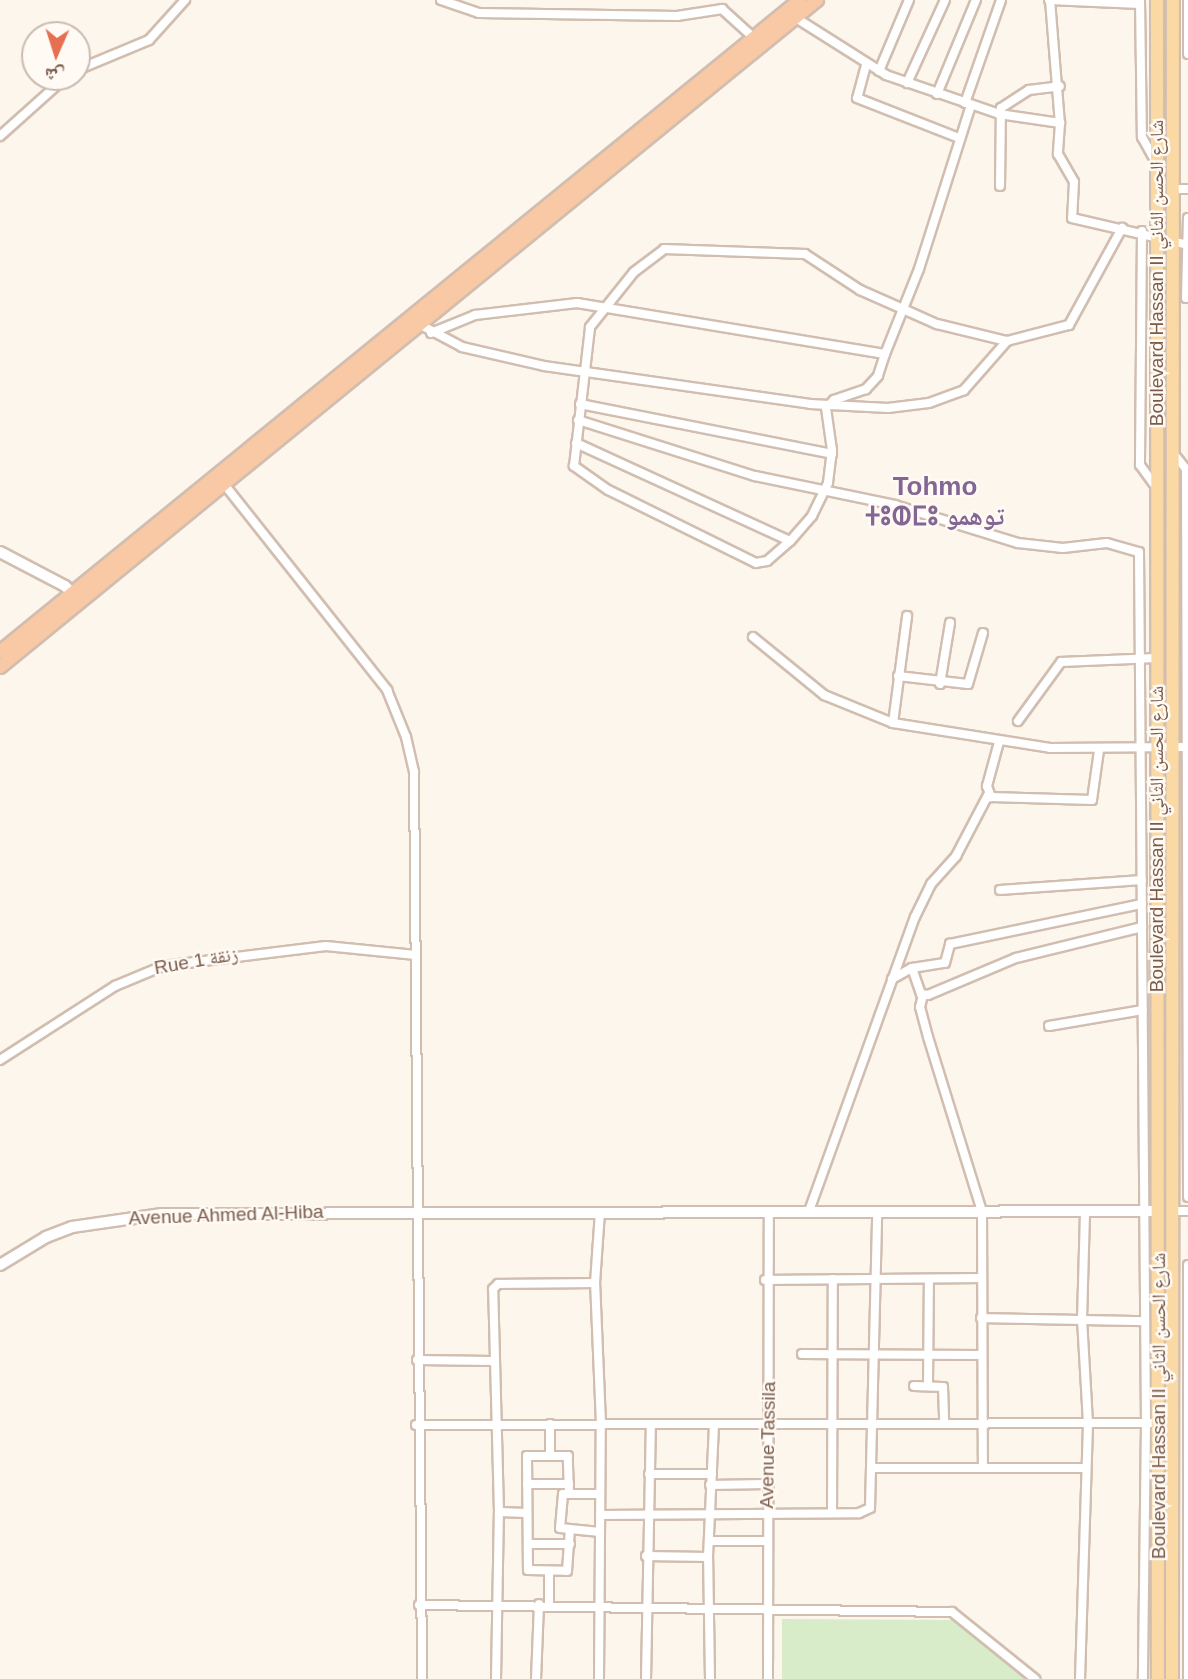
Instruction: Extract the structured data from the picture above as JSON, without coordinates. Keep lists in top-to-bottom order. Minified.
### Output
{"streets":{"main road":["Boulevard Hassan II شارع الحسن الثاني"],"street":["Rue 1 زنقة","Avenue Ahmed Al-Hiba","Avenue Tassila"]},"crossings":[["Boulevard Hassan II شارع الحسن الثاني","Avenue Ahmed Al-Hiba"],["Avenue Ahmed Al-Hiba","Avenue Tassila"]],"districts":["Tohmo ⵜⵓⵀⵎⵓ توهمو"],"north":"bottom"}
